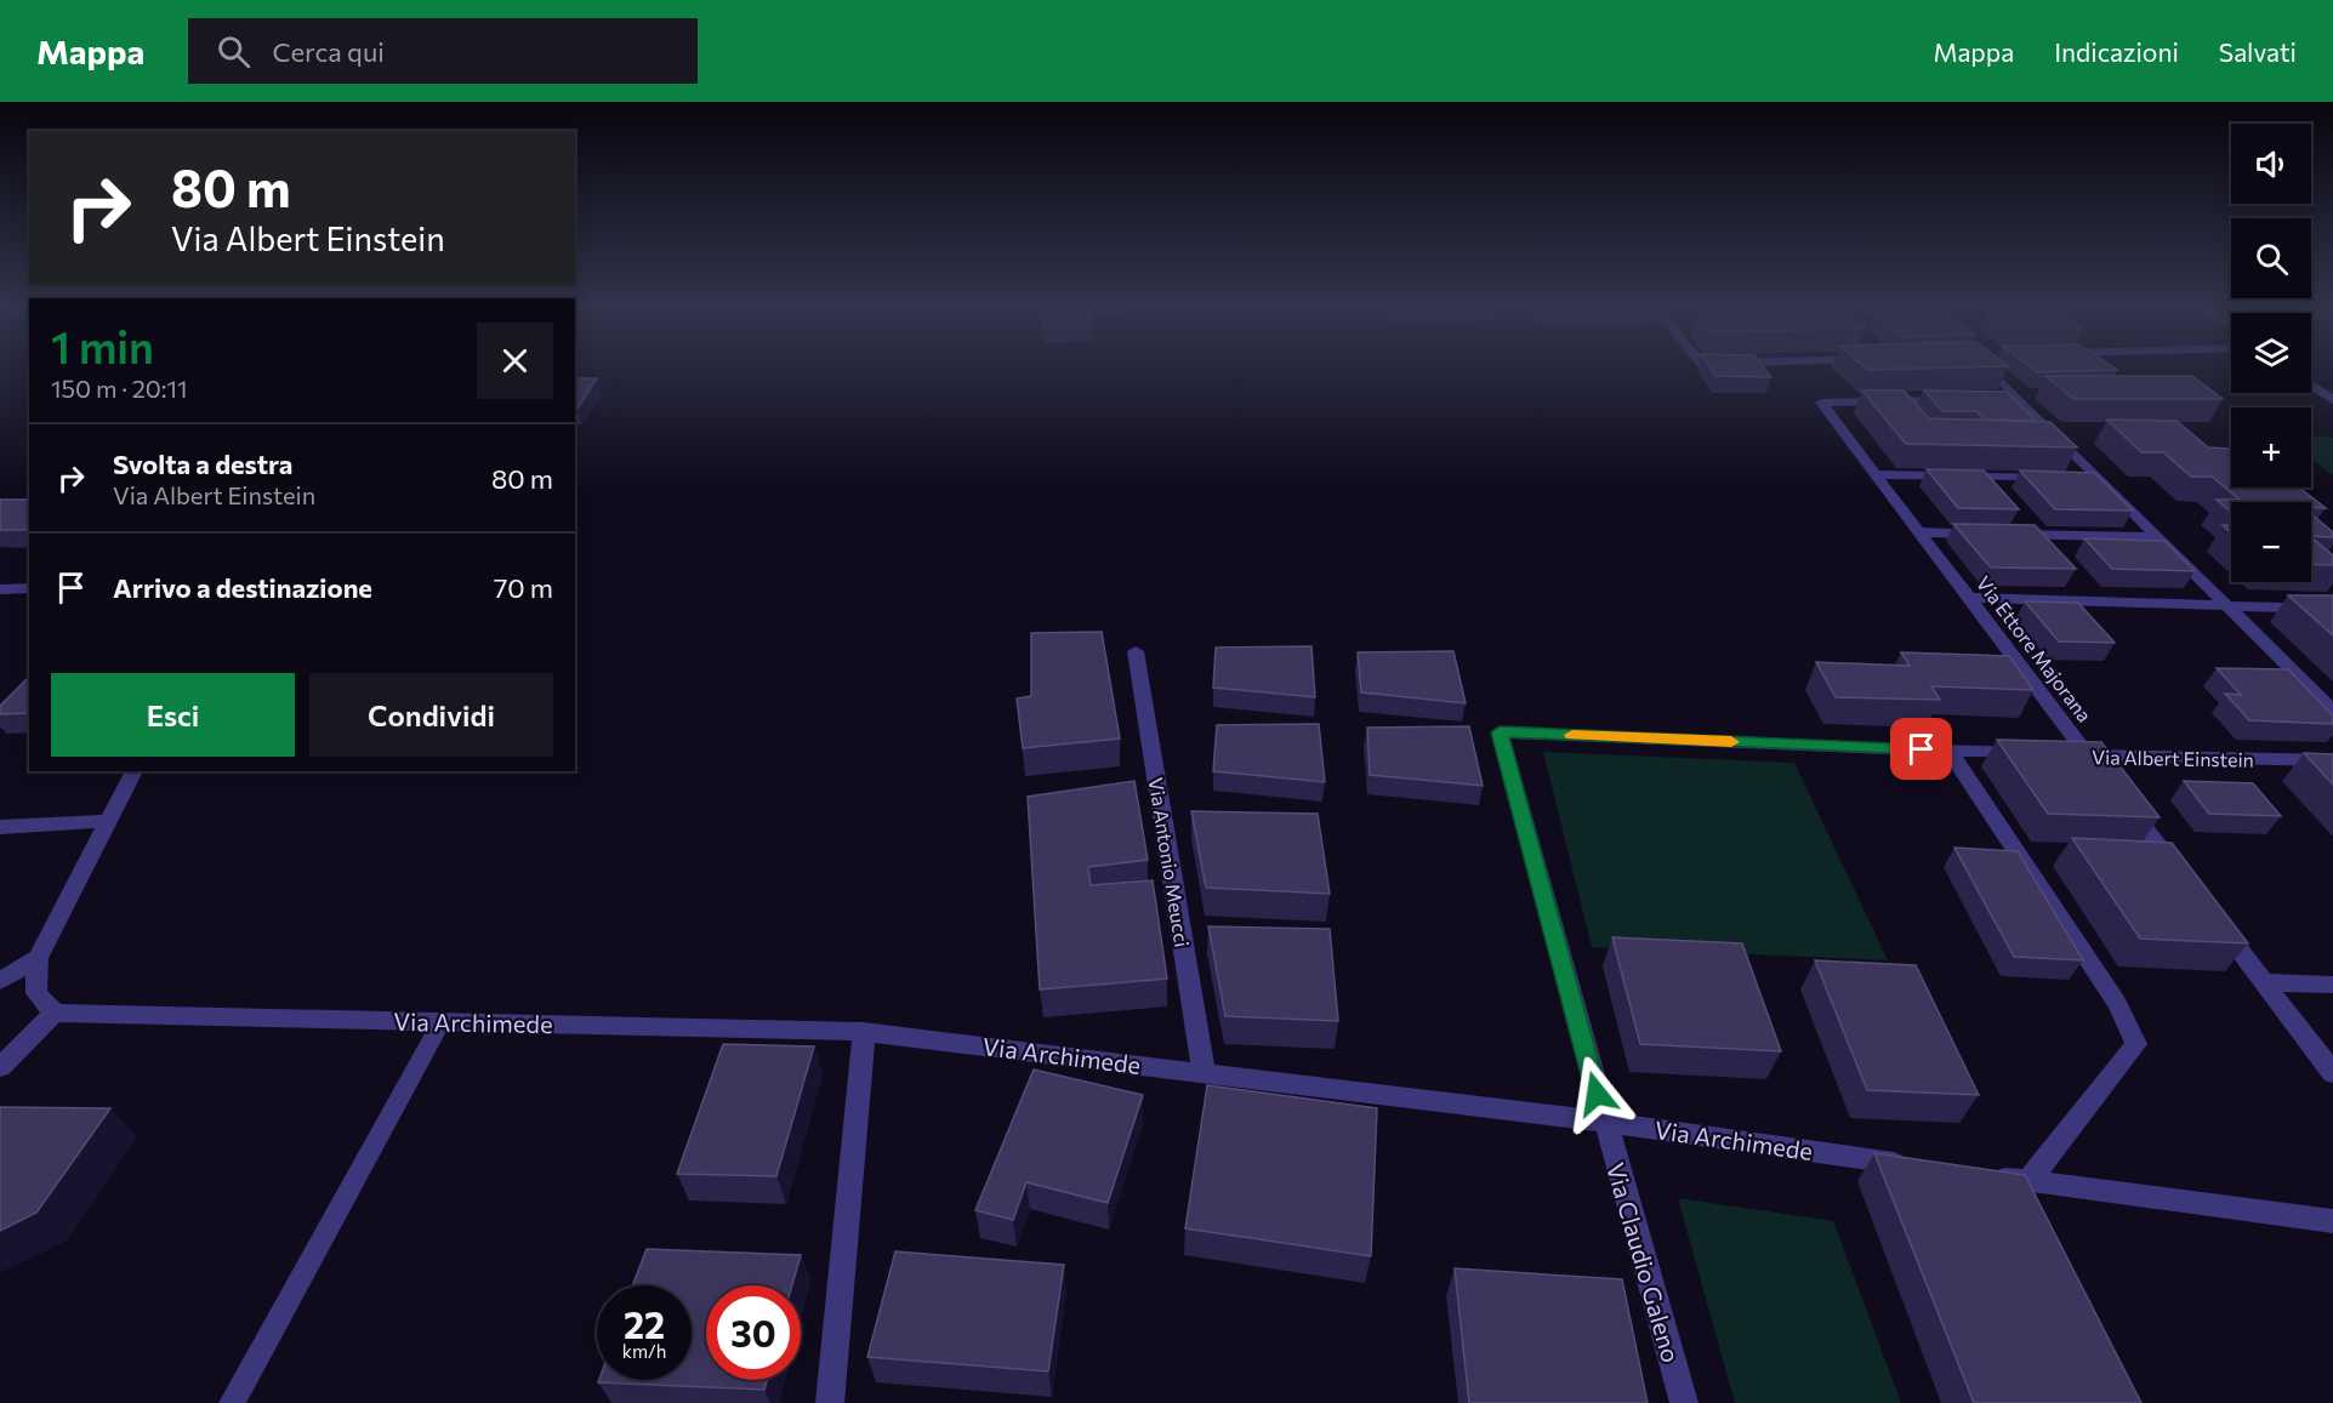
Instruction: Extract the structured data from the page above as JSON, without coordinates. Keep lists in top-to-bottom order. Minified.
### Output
{"streets":{"street":["Via Ettore Majorana","Via Albert Einstein","Via Antonio Meucci","Via Archimede","Via Claudio Galeno"]},"crossings":[["Via Ettore Majorana","Via Albert Einstein"],["Via Antonio Meucci","Via Archimede"],["Via Archimede","Via Claudio Galeno"]],"page":{"header":"Mappa","search":"Cerca qui","nav":["Mappa","Indicazioni","Salvati"],"map_buttons":["+","−"],"turn":["80 m","Via Albert Einstein"],"heading":["1 min","150 m · 20:11"],"list":[{"name":"Svolta a destra","note":"Via Albert Einstein","value":"80 m"},{"name":"Arrivo a destinazione","value":"70 m"}],"buttons":["Esci","Condividi"],"speed":"22 km/h","limit":"30"}}
